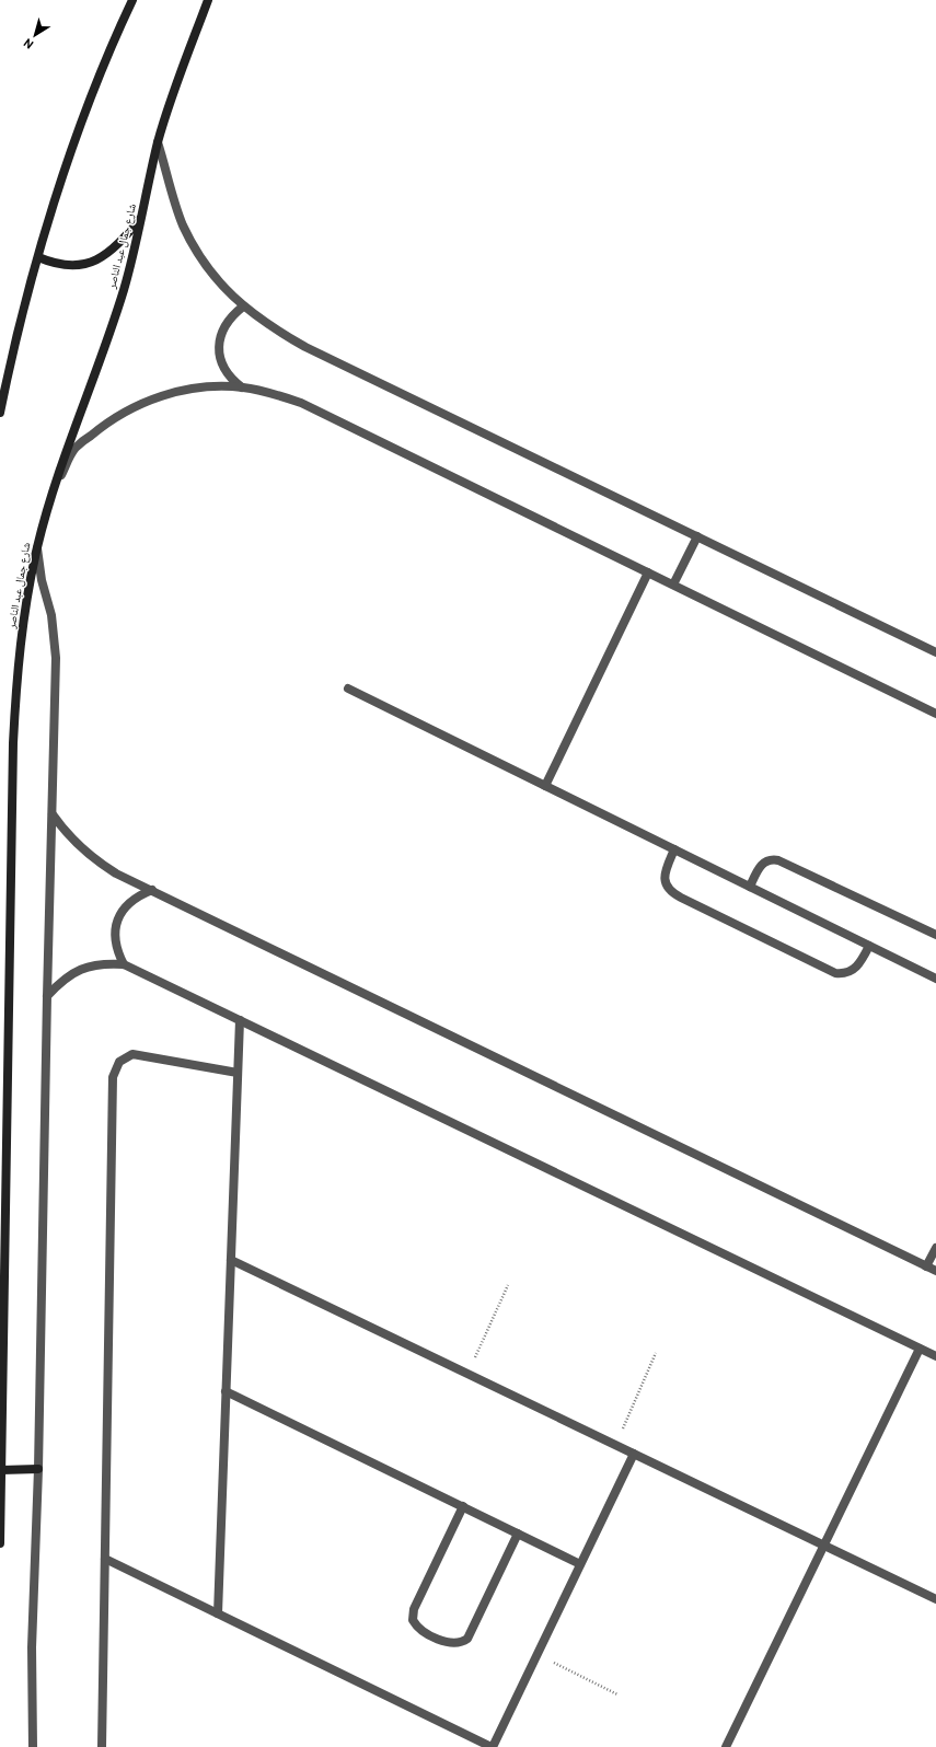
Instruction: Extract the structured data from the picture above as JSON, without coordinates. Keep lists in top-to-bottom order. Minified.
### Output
{"streets":{"main road":["شارع جمال عبد الناصر"]},"north":"bottom left"}
